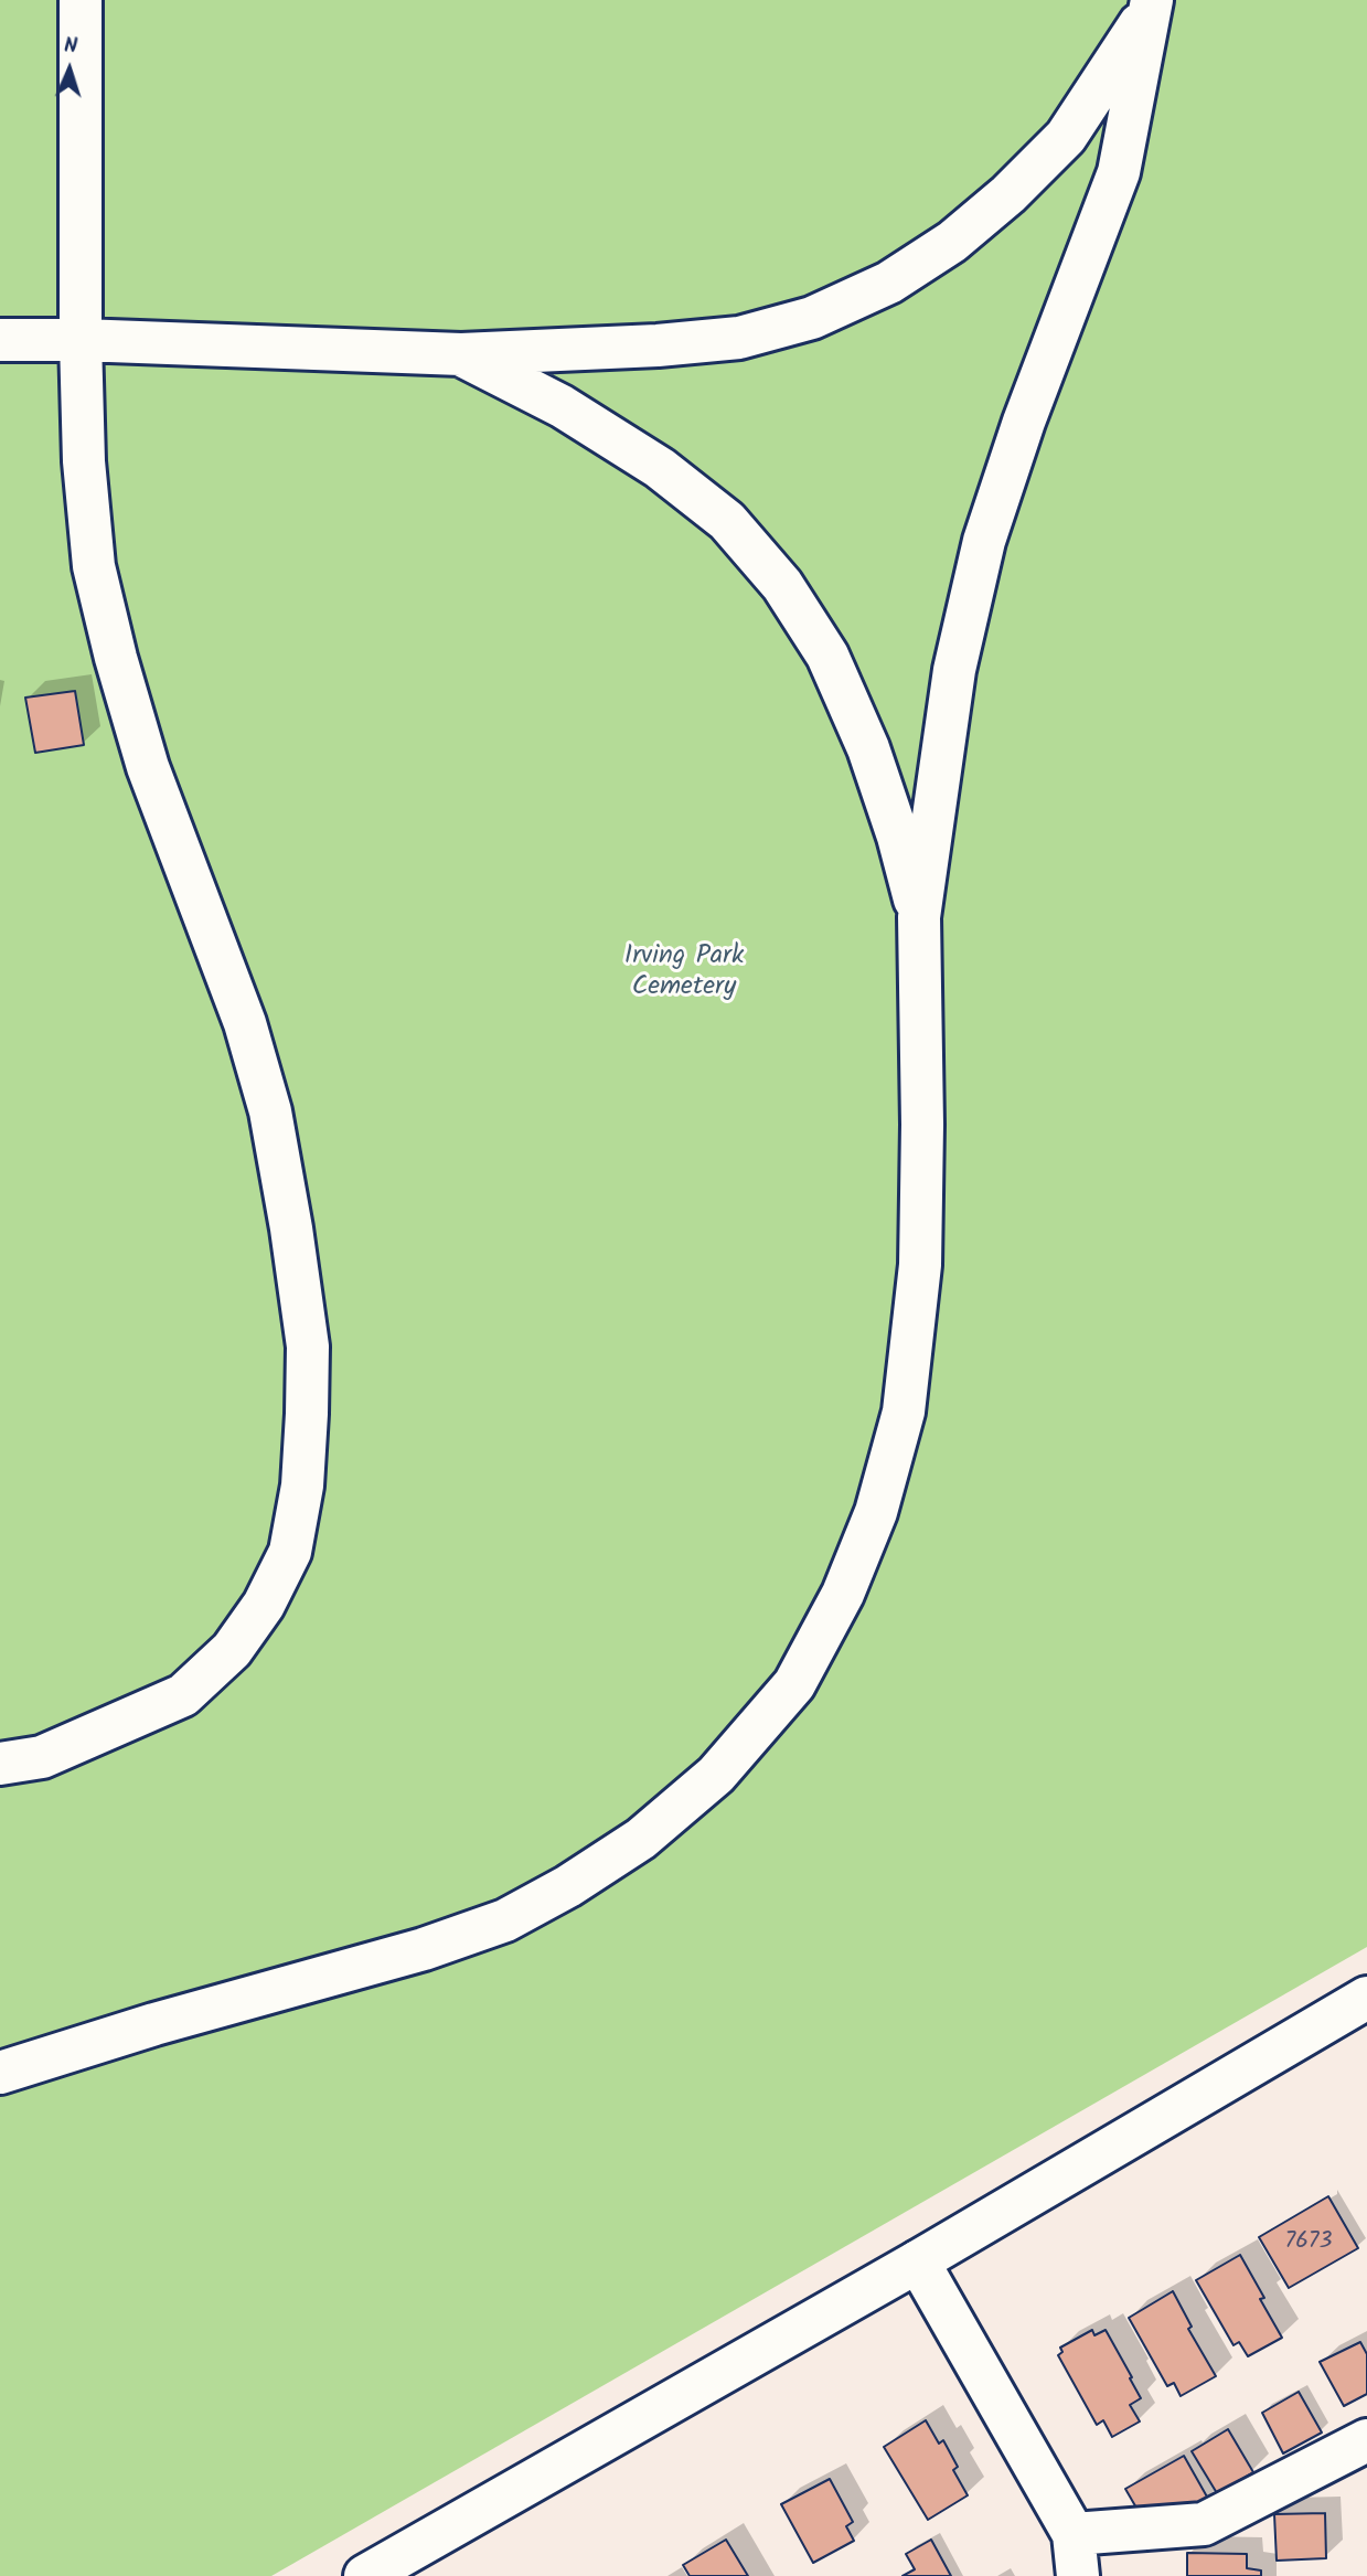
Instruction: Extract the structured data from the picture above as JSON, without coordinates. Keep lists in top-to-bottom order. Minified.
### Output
{"parks":["Irving Park Cemetery"],"house_numbers":["7673"],"north":"top"}
